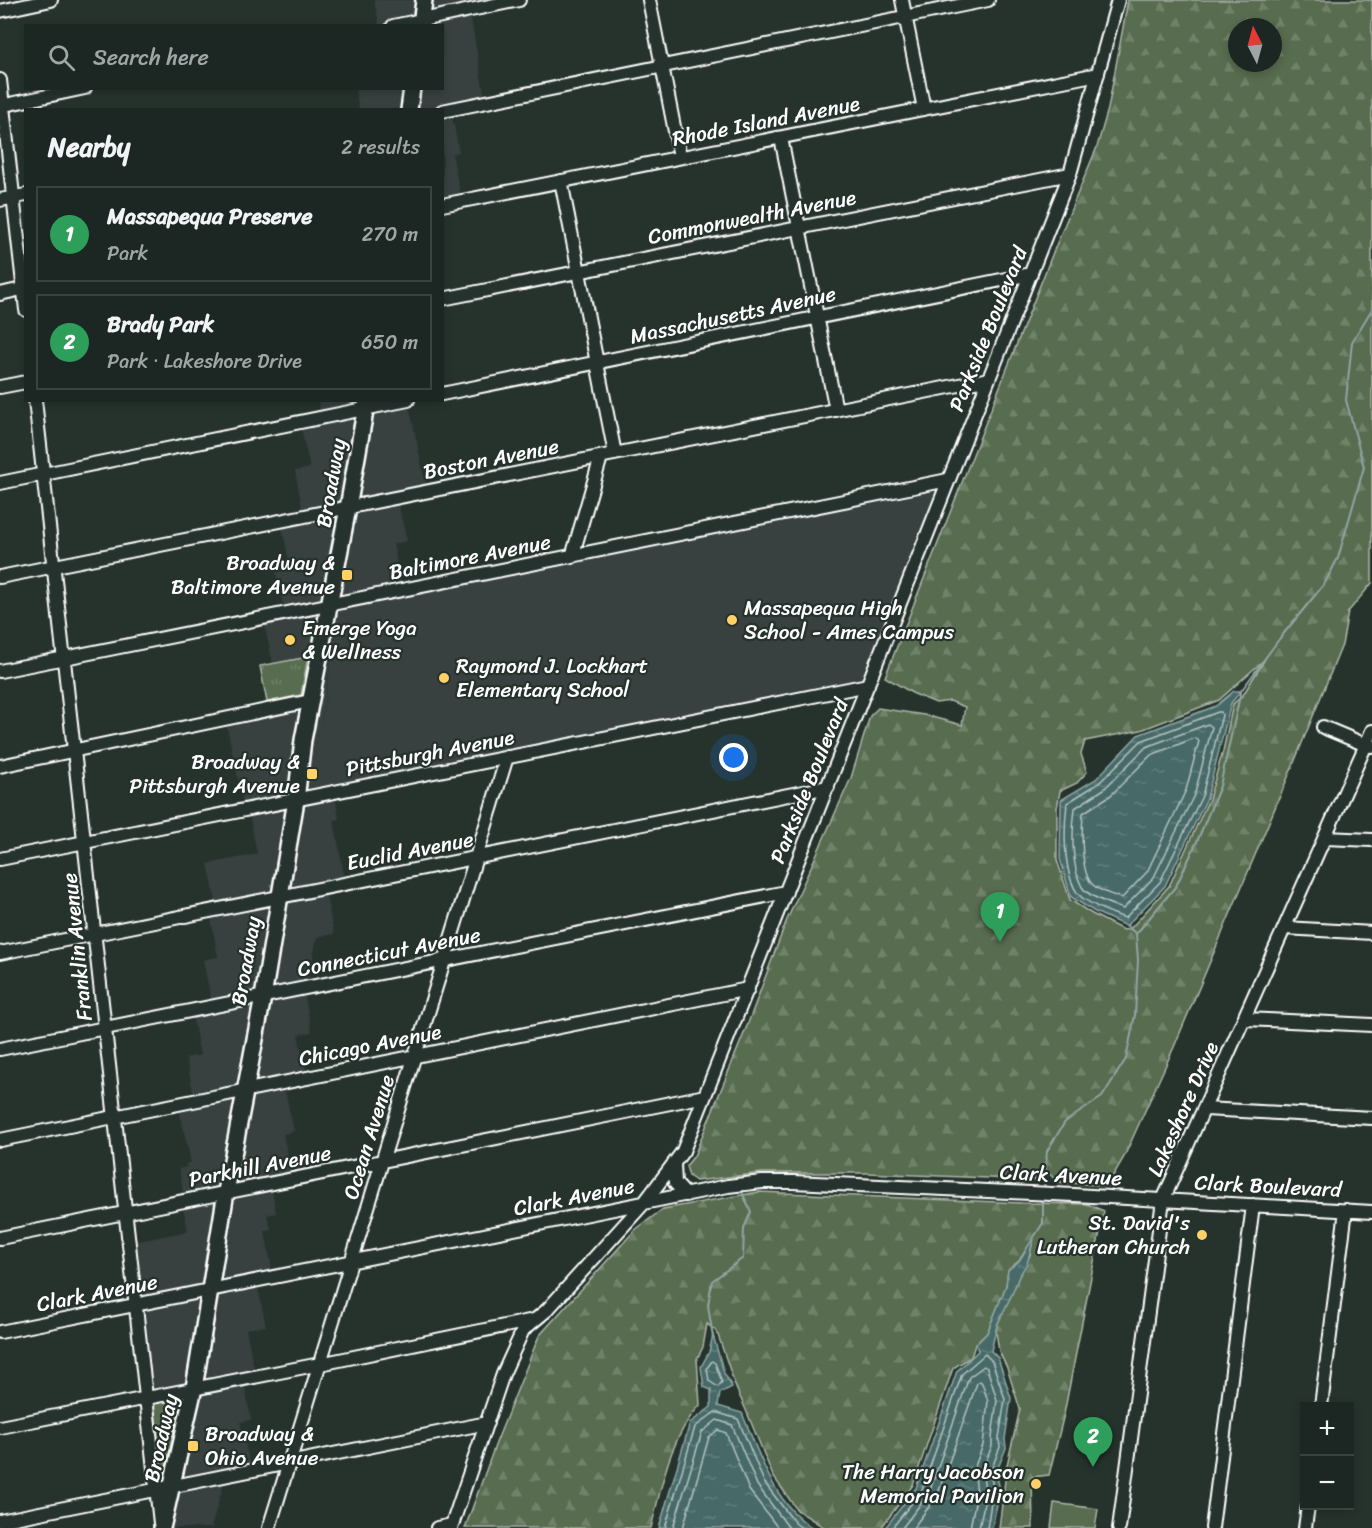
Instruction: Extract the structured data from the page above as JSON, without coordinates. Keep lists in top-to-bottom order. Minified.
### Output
{"streets":{"main road":["Broadway"],"street":["Rhode Island Avenue","Commonwealth Avenue","Massachusetts Avenue","Parkside Boulevard","Boston Avenue","Baltimore Avenue","Pittsburgh Avenue","Euclid Avenue","Franklin Avenue","Connecticut Avenue","Chicago Avenue","Lakeshore Drive","Ocean Avenue","Parkhill Avenue","Clark Avenue","Clark Boulevard"]},"crossings":[["Rhode Island Avenue","Parkside Boulevard"],["Commonwealth Avenue","Parkside Boulevard"],["Massachusetts Avenue","Parkside Boulevard"],["Parkside Boulevard","Boston Avenue"],["Parkside Boulevard","Baltimore Avenue"],["Parkside Boulevard","Pittsburgh Avenue"],["Parkside Boulevard","Euclid Avenue"],["Parkside Boulevard","Connecticut Avenue"],["Parkside Boulevard","Chicago Avenue"],["Parkside Boulevard","Parkhill Avenue"],["Parkside Boulevard","Clark Avenue"],["Boston Avenue","Broadway"],["Boston Avenue","Franklin Avenue"],["Broadway","Baltimore Avenue"],["Broadway","Pittsburgh Avenue"],["Broadway","Euclid Avenue"],["Broadway","Franklin Avenue"],["Broadway","Connecticut Avenue"],["Broadway","Chicago Avenue"],["Broadway","Parkhill Avenue"],["Broadway","Clark Avenue"],["Baltimore Avenue","Franklin Avenue"],["Pittsburgh Avenue","Franklin Avenue"],["Pittsburgh Avenue","Ocean Avenue"],["Euclid Avenue","Franklin Avenue"],["Euclid Avenue","Ocean Avenue"],["Franklin Avenue","Connecticut Avenue"],["Franklin Avenue","Chicago Avenue"],["Franklin Avenue","Parkhill Avenue"],["Franklin Avenue","Clark Avenue"],["Connecticut Avenue","Ocean Avenue"],["Chicago Avenue","Ocean Avenue"],["Lakeshore Drive","Clark Avenue"],["Lakeshore Drive","Clark Boulevard"],["Ocean Avenue","Parkhill Avenue"],["Ocean Avenue","Clark Avenue"],["Clark Avenue","Clark Boulevard"]],"places":{"transit":["Broadway & Baltimore Avenue","Broadway & Pittsburgh Avenue","Broadway & Ohio Avenue"],"other":["Massapequa High School - Ames Campus","Emerge Yoga & Wellness","Raymond J. Lockhart Elementary School","St. David's Lutheran Church","The Harry Jacobson Memorial Pavilion"]},"north":"top","page":{"search":"Search here","heading":["Nearby","2 results"],"list":[{"mark":"1","name":"Massapequa Preserve","note":"Park","value":"270 m"},{"mark":"2","name":"Brady Park","note":"Park · Lakeshore Drive","value":"650 m"}],"pins":["1","2"],"map_buttons":["+","−"]}}
